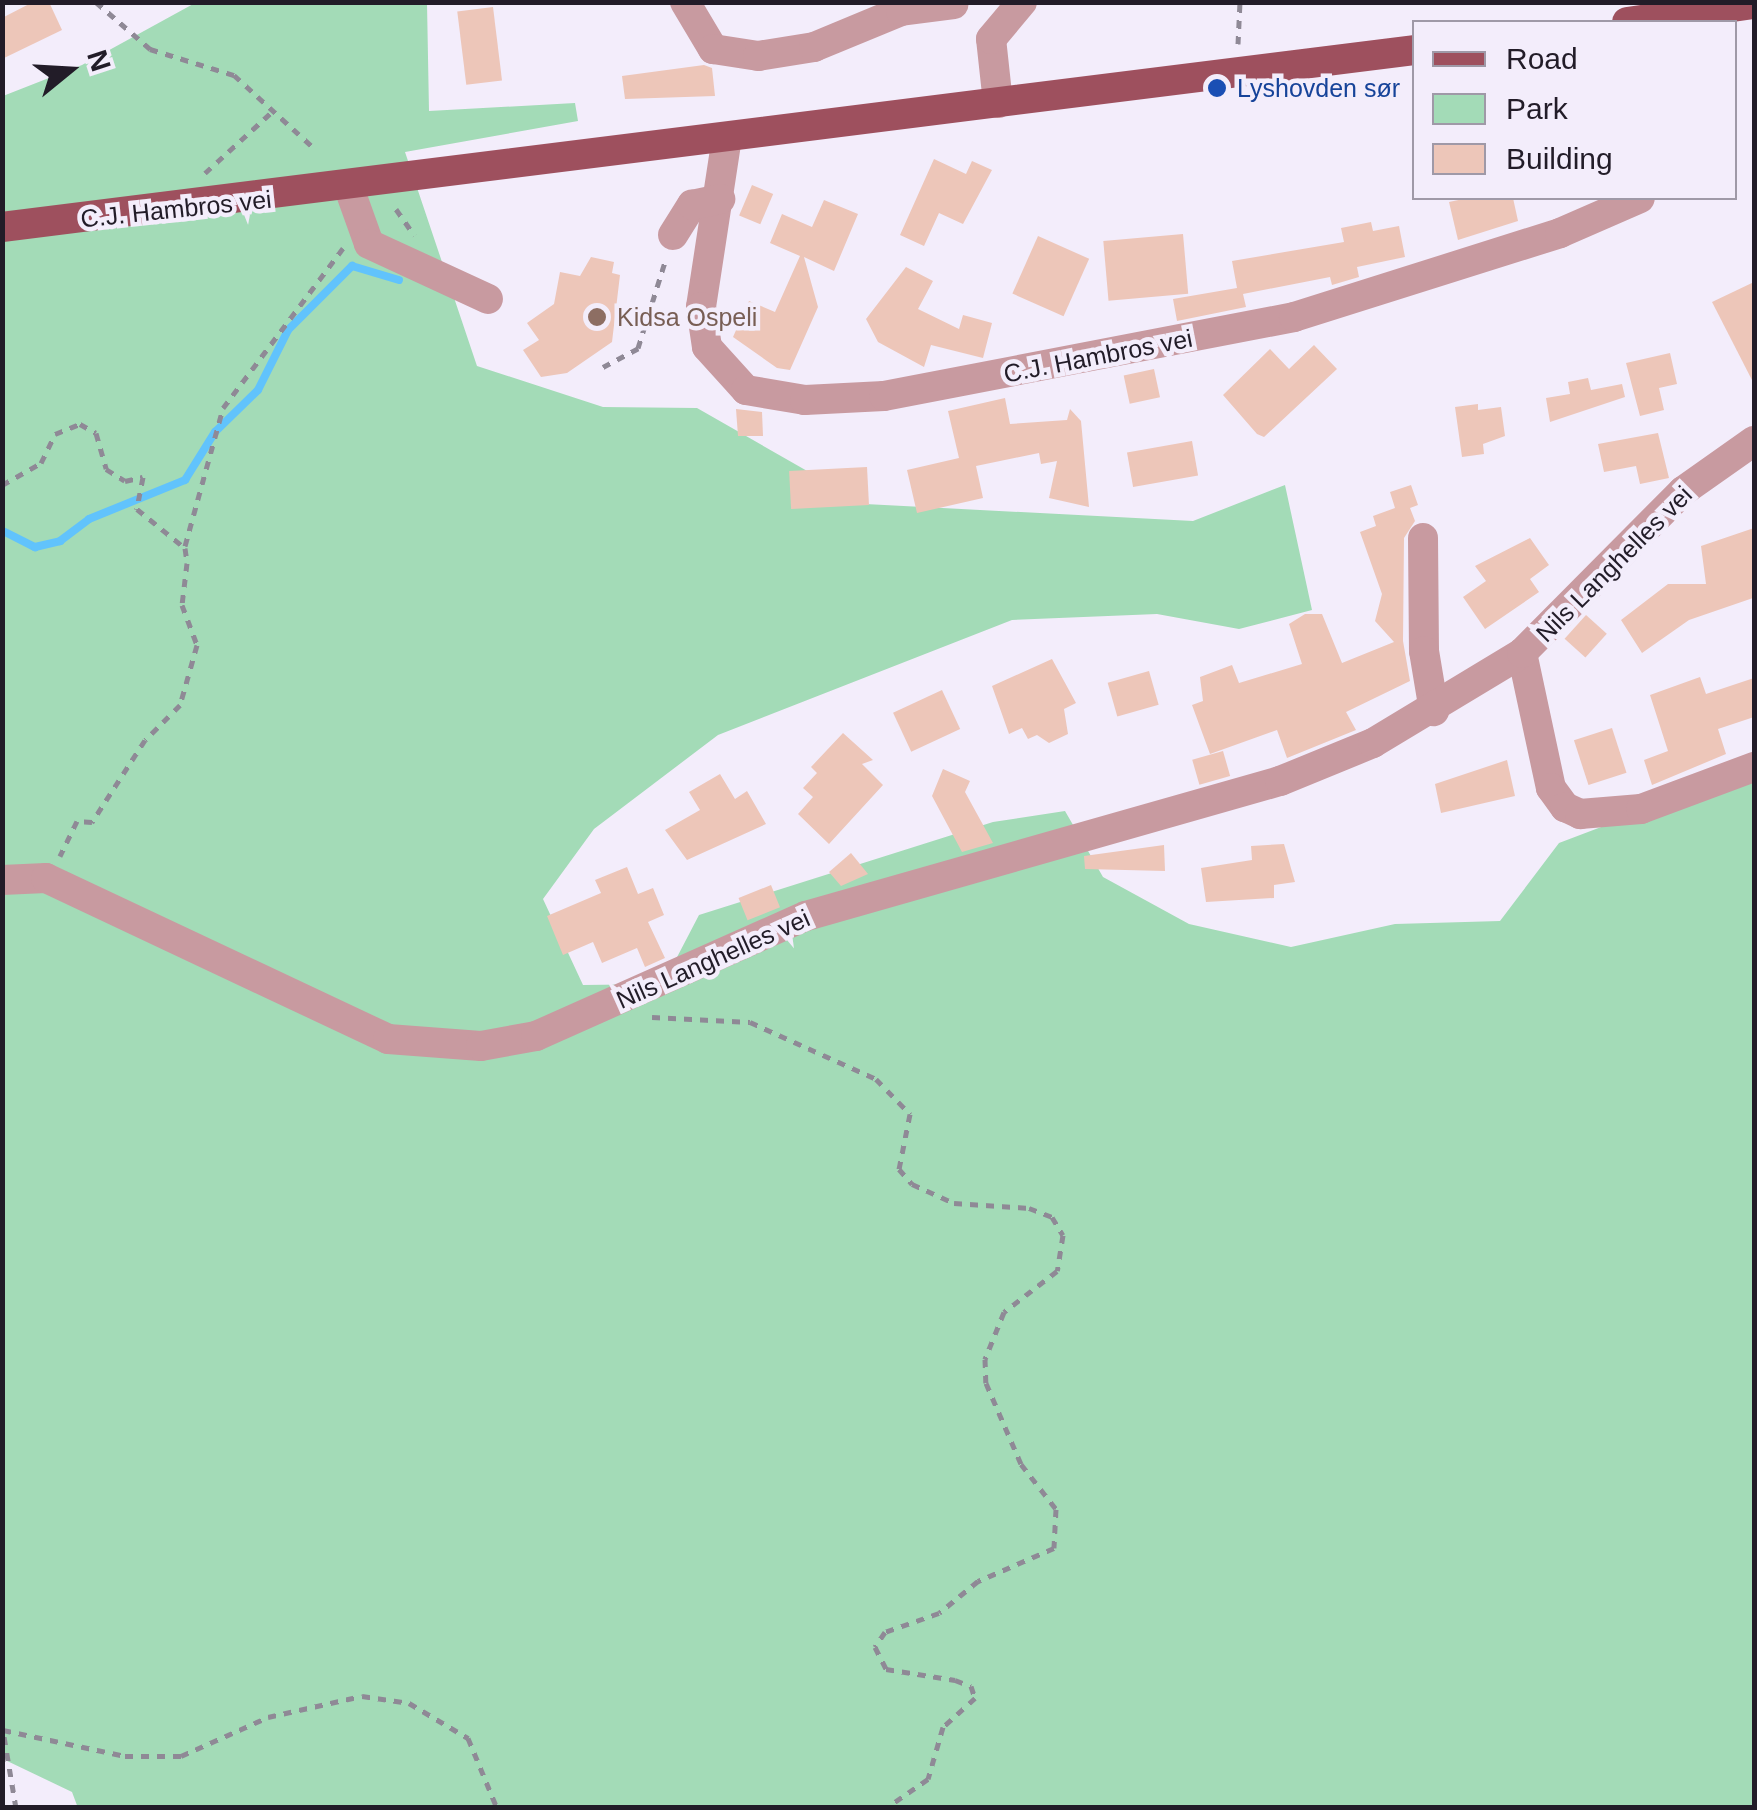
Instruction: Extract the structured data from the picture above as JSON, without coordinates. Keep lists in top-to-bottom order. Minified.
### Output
{"streets":{"main road":["C.J. Hambros vei"],"street":["Nils Langhelles vei"]},"places":["Lyshovden sør","Kidsa Ospeli"],"legend":["Road","Park","Building"],"north":"right"}
